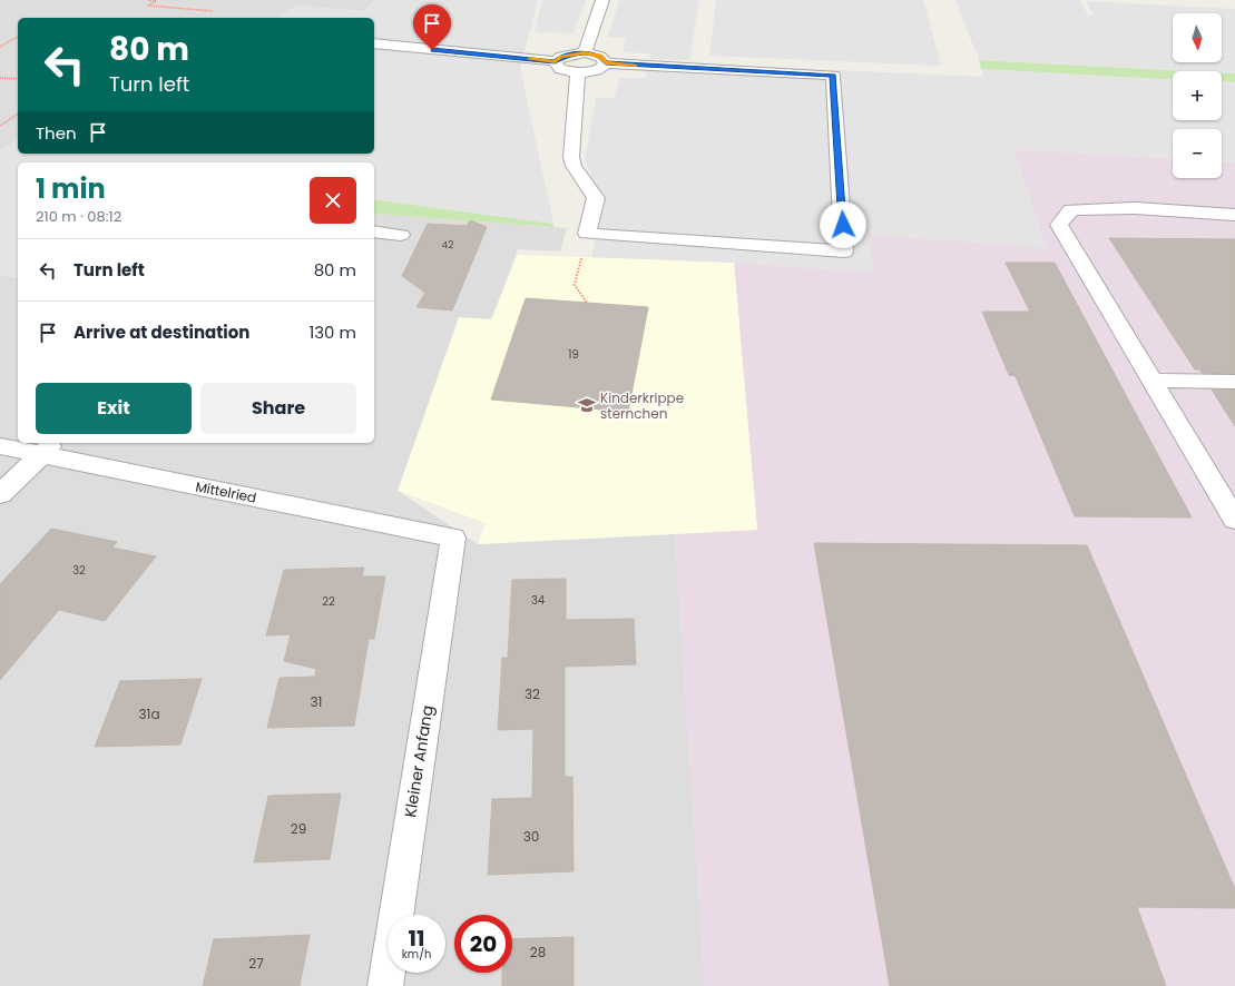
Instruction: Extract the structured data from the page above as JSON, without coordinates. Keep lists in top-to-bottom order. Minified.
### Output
{"streets":{"street":["Mittelried","Kleiner Anfang"]},"crossings":[["Mittelried","Kleiner Anfang"]],"places":{"school or university":["Kinderkrippe sternchen"]},"house_numbers":["42","19","32","34","22","32","31","31a","29","30","28","27"],"north":"bottom","page":{"map_buttons":["+","−"],"turn":["80 m","Turn left"],"then":"Then","heading":["1 min","210 m · 08:12"],"list":[{"name":"Turn left","value":"80 m"},{"name":"Arrive at destination","value":"130 m"}],"buttons":["Exit","Share"],"speed":"11 km/h","limit":"20"}}
